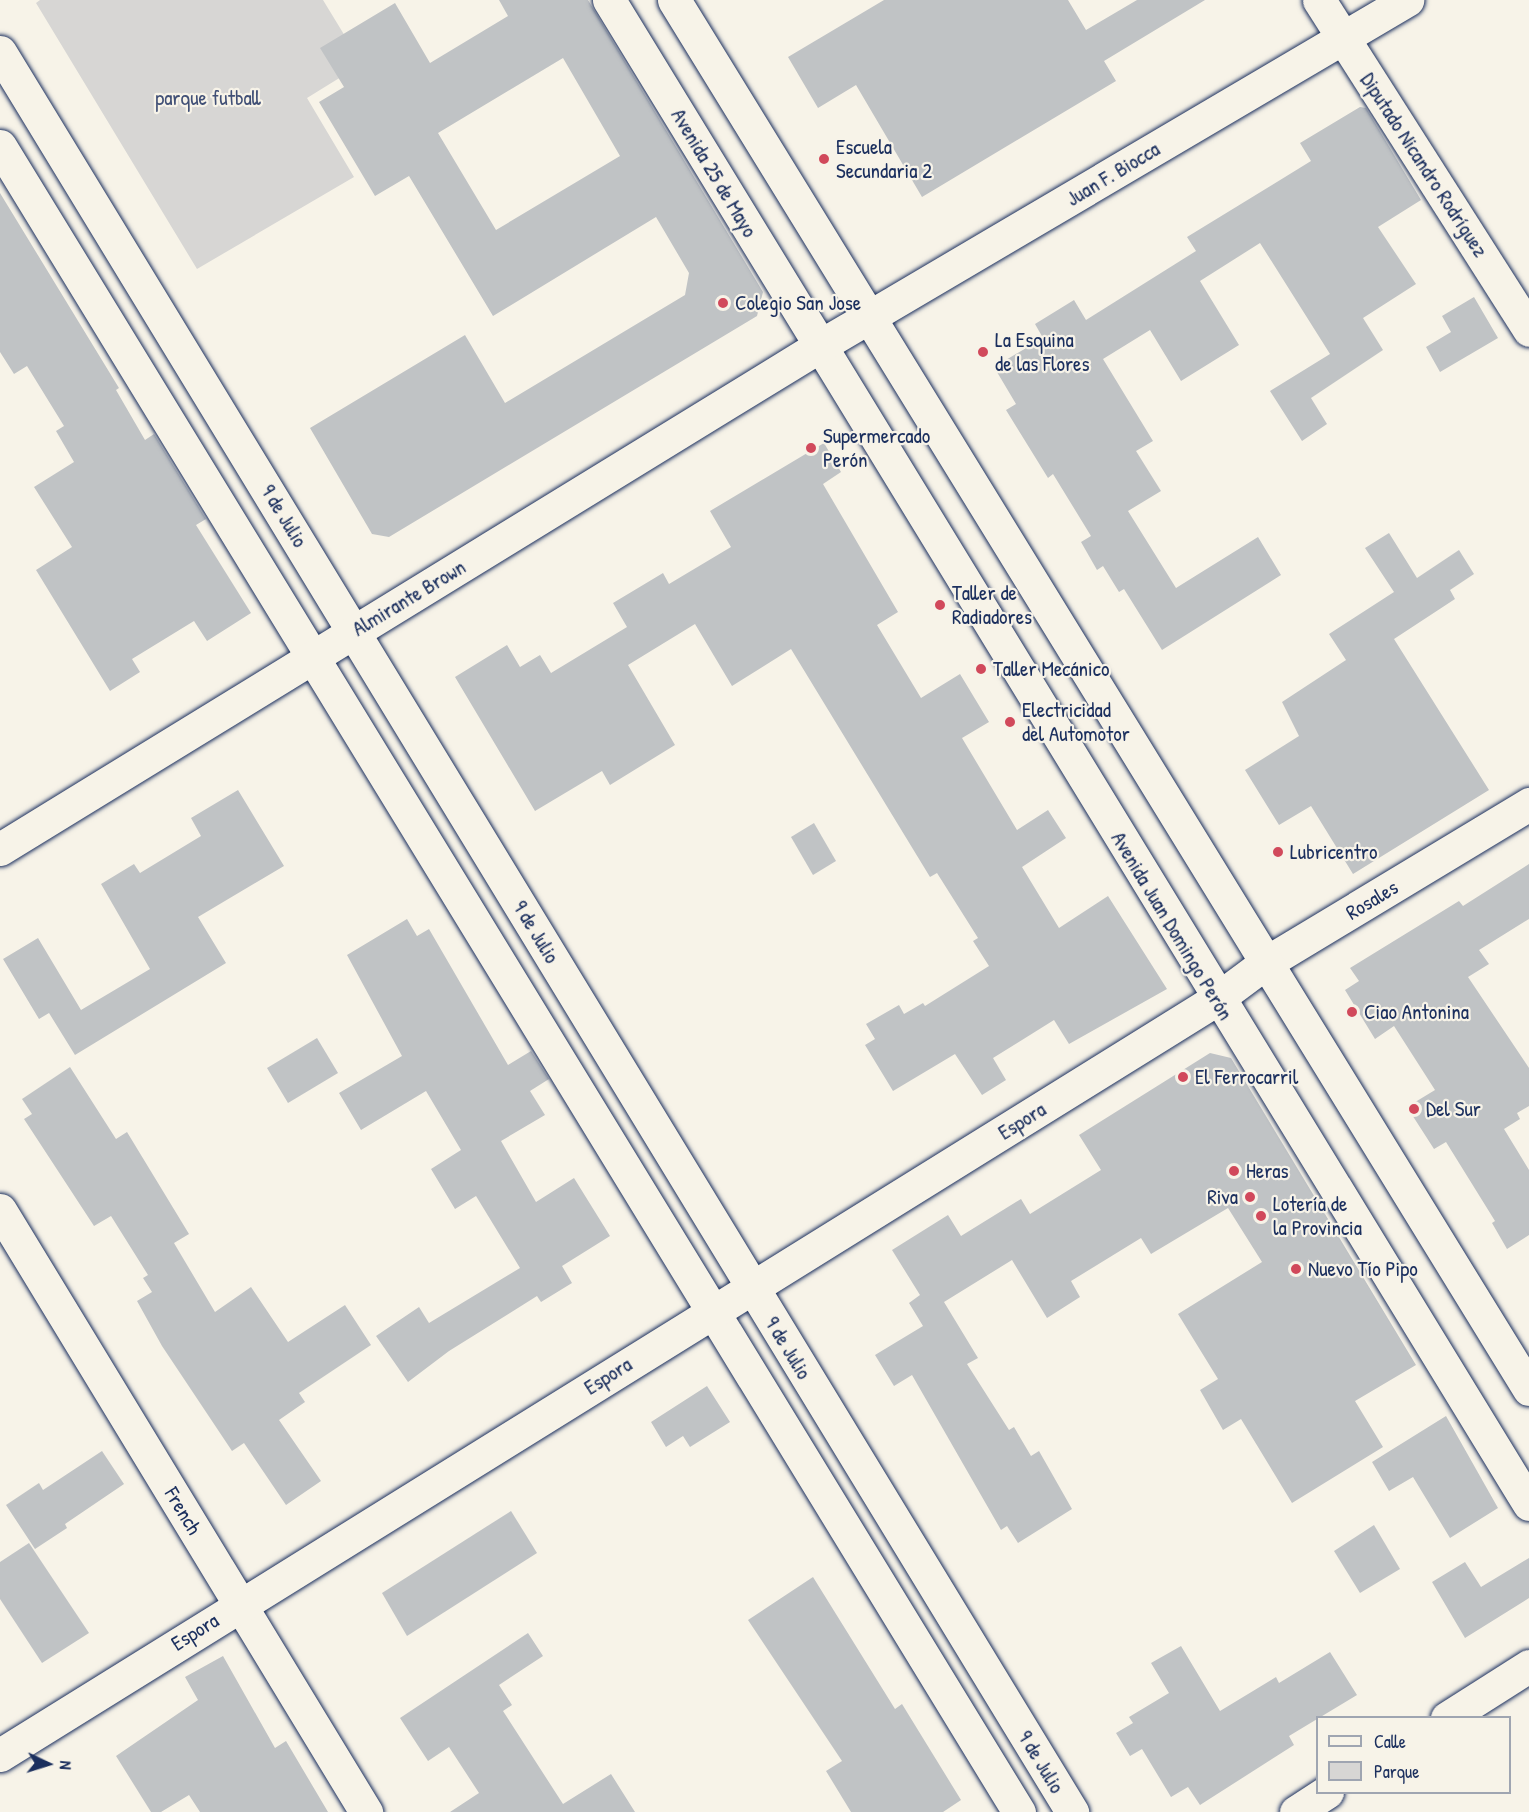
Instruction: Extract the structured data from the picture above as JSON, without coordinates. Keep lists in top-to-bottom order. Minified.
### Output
{"streets":{"street":["Diputado Nicandro Rodríguez","Avenida 25 de Mayo","Juan F. Biocca","9 de Julio","Almirante Brown","Rosales","Avenida Juan Domingo Perón","Espora","French"]},"crossings":[["Diputado Nicandro Rodríguez","Juan F. Biocca"],["Avenida 25 de Mayo","Juan F. Biocca"],["Avenida 25 de Mayo","Almirante Brown"],["Avenida 25 de Mayo","Avenida Juan Domingo Perón"],["Juan F. Biocca","Almirante Brown"],["Juan F. Biocca","Avenida Juan Domingo Perón"],["9 de Julio","Almirante Brown"],["9 de Julio","Espora"],["Almirante Brown","Avenida Juan Domingo Perón"],["Rosales","Avenida Juan Domingo Perón"],["Rosales","Espora"],["Avenida Juan Domingo Perón","Espora"],["Espora","French"]],"parks":["parque futball"],"places":["Escuela Secundaria 2","Colegio San Jose","La Esquina de las Flores","Supermercado Perón","Taller de Radiadores","Taller Mecánico","Electricidad del Automotor","Lubricentro","Ciao Antonina","El Ferrocarril","Del Sur","Heras","Riva","Lotería de la Provincia","Nuevo Tío Pipo"],"legend":["Calle","Parque"],"north":"right"}
